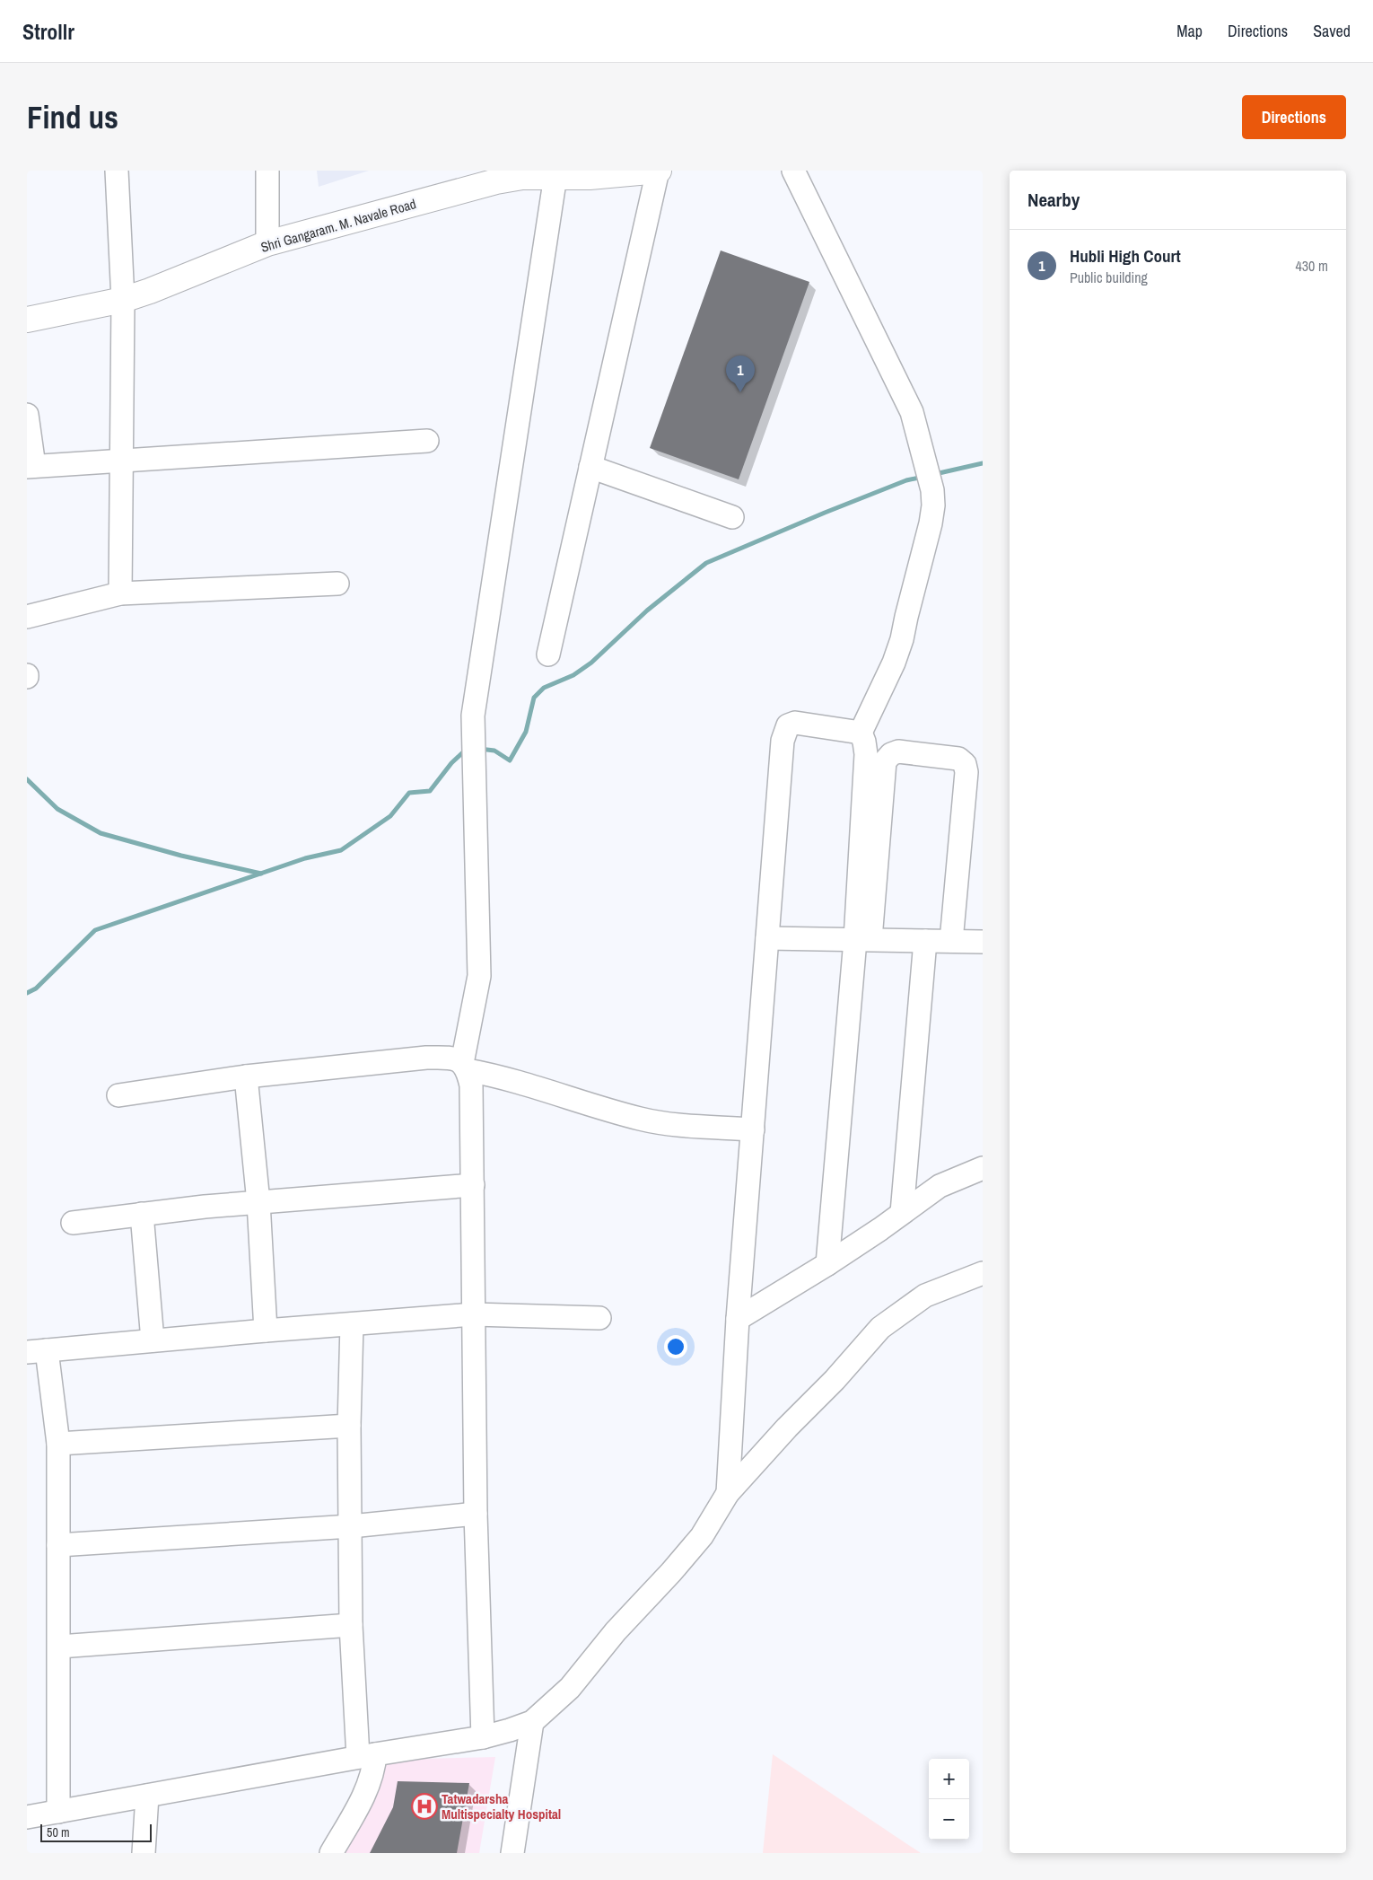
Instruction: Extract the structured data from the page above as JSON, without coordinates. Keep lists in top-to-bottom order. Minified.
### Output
{"streets":{"main road":["Shri Gangaram. M. Navale Road"]},"places":{"hospital":["Tatwadarsha Multispecialty Hospital"]},"scale_bar":"50 m","page":{"header":"Strollr","nav":["Map","Directions","Saved"],"buttons":"Directions","title":"Find us","heading":"Nearby","list":[{"mark":"1","name":"Hubli High Court","note":"Public building","value":"430 m"}],"pins":"1","map_buttons":["+","−"],"scale":"50 m"}}
